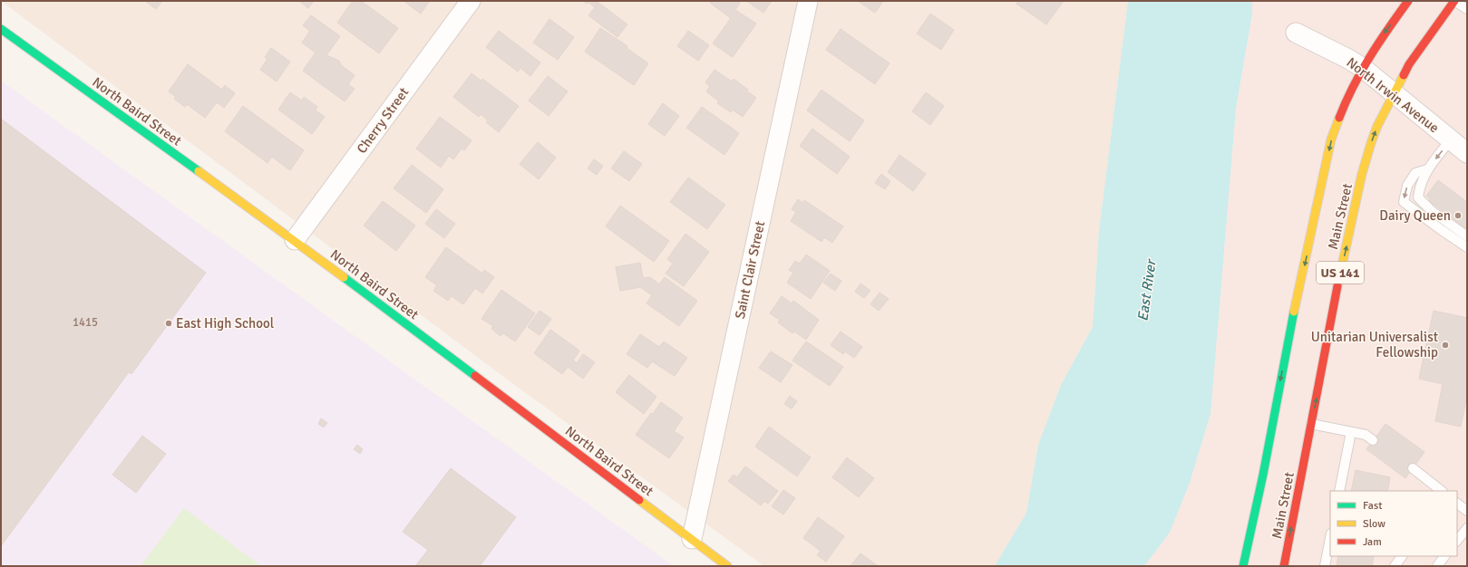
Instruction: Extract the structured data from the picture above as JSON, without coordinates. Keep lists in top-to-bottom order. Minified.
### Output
{"streets":{"main road":["North Baird Street","Main Street","US 141"],"street":["North Irwin Avenue","Cherry Street","Saint Clair Street"]},"crossings":[["North Irwin Avenue","Main Street"],["North Baird Street","Cherry Street"],["North Baird Street","Saint Clair Street"]],"water":["East River"],"places":["Dairy Queen","East High School","Unitarian Universalist Fellowship"],"house_numbers":["1415"],"legend":["Fast","Slow","Jam"]}
